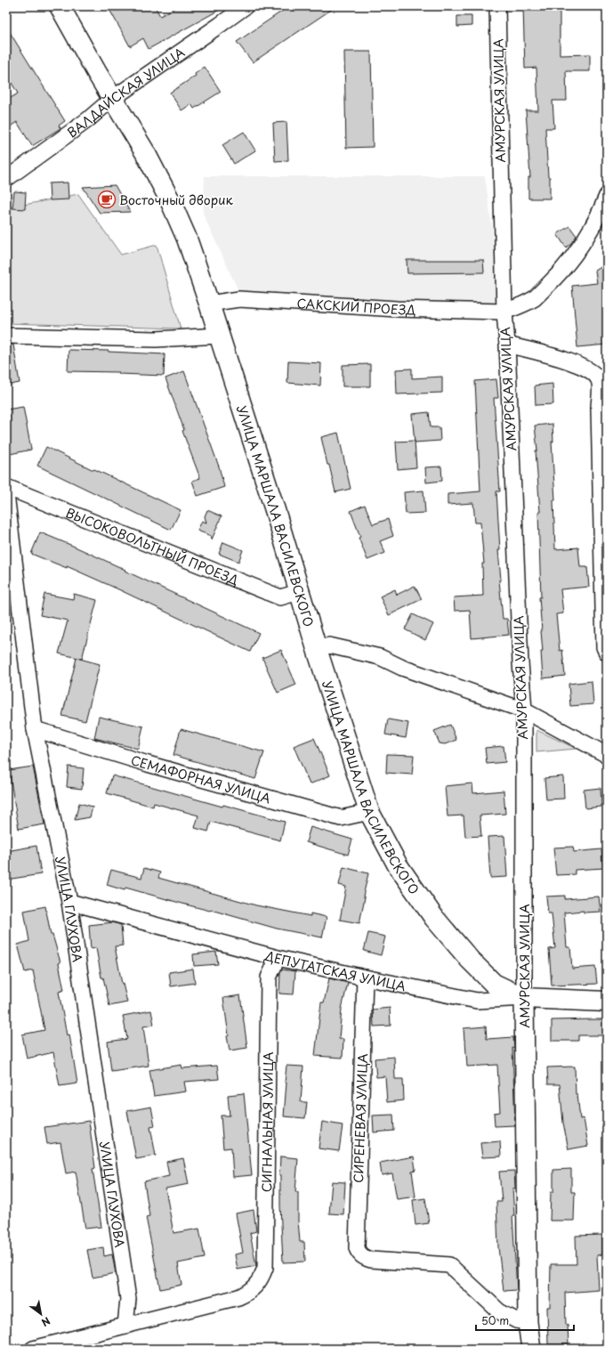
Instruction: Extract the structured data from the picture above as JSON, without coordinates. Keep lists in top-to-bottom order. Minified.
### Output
{"streets":{"main road":["УЛИЦА МАРШАЛА ВАСИЛЕВСКОГО","ДЕПУТАТСКАЯ УЛИЦА"],"street":["ВАЛДАЙСКАЯ УЛИЦА","АМУРСКАЯ УЛИЦА","САКСКИЙ ПРОЕЗД","ВЫСОКОВОЛЬТНЫЙ ПРОЕЗД","СЕМАФОРНАЯ УЛИЦА","УЛИЦА ГЛУХОВА","СИРЕНЕВАЯ УЛИЦА","СИГНАЛЬНАЯ УЛИЦА"]},"crossings":[["ВАЛДАЙСКАЯ УЛИЦА","УЛИЦА МАРШАЛА ВАСИЛЕВСКОГО"],["АМУРСКАЯ УЛИЦА","САКСКИЙ ПРОЕЗД"],["АМУРСКАЯ УЛИЦА","УЛИЦА МАРШАЛА ВАСИЛЕВСКОГО"],["АМУРСКАЯ УЛИЦА","ДЕПУТАТСКАЯ УЛИЦА"],["АМУРСКАЯ УЛИЦА","СИРЕНЕВАЯ УЛИЦА"],["САКСКИЙ ПРОЕЗД","УЛИЦА МАРШАЛА ВАСИЛЕВСКОГО"],["УЛИЦА МАРШАЛА ВАСИЛЕВСКОГО","ВЫСОКОВОЛЬТНЫЙ ПРОЕЗД"],["УЛИЦА МАРШАЛА ВАСИЛЕВСКОГО","СЕМАФОРНАЯ УЛИЦА"],["УЛИЦА МАРШАЛА ВАСИЛЕВСКОГО","ДЕПУТАТСКАЯ УЛИЦА"],["СЕМАФОРНАЯ УЛИЦА","УЛИЦА ГЛУХОВА"],["УЛИЦА ГЛУХОВА","ДЕПУТАТСКАЯ УЛИЦА"],["УЛИЦА ГЛУХОВА","СИГНАЛЬНАЯ УЛИЦА"],["ДЕПУТАТСКАЯ УЛИЦА","СИРЕНЕВАЯ УЛИЦА"],["ДЕПУТАТСКАЯ УЛИЦА","СИГНАЛЬНАЯ УЛИЦА"]],"places":{"cafe":["Восточный дворик"]},"scale_bar":"50 m","north":"bottom right"}
